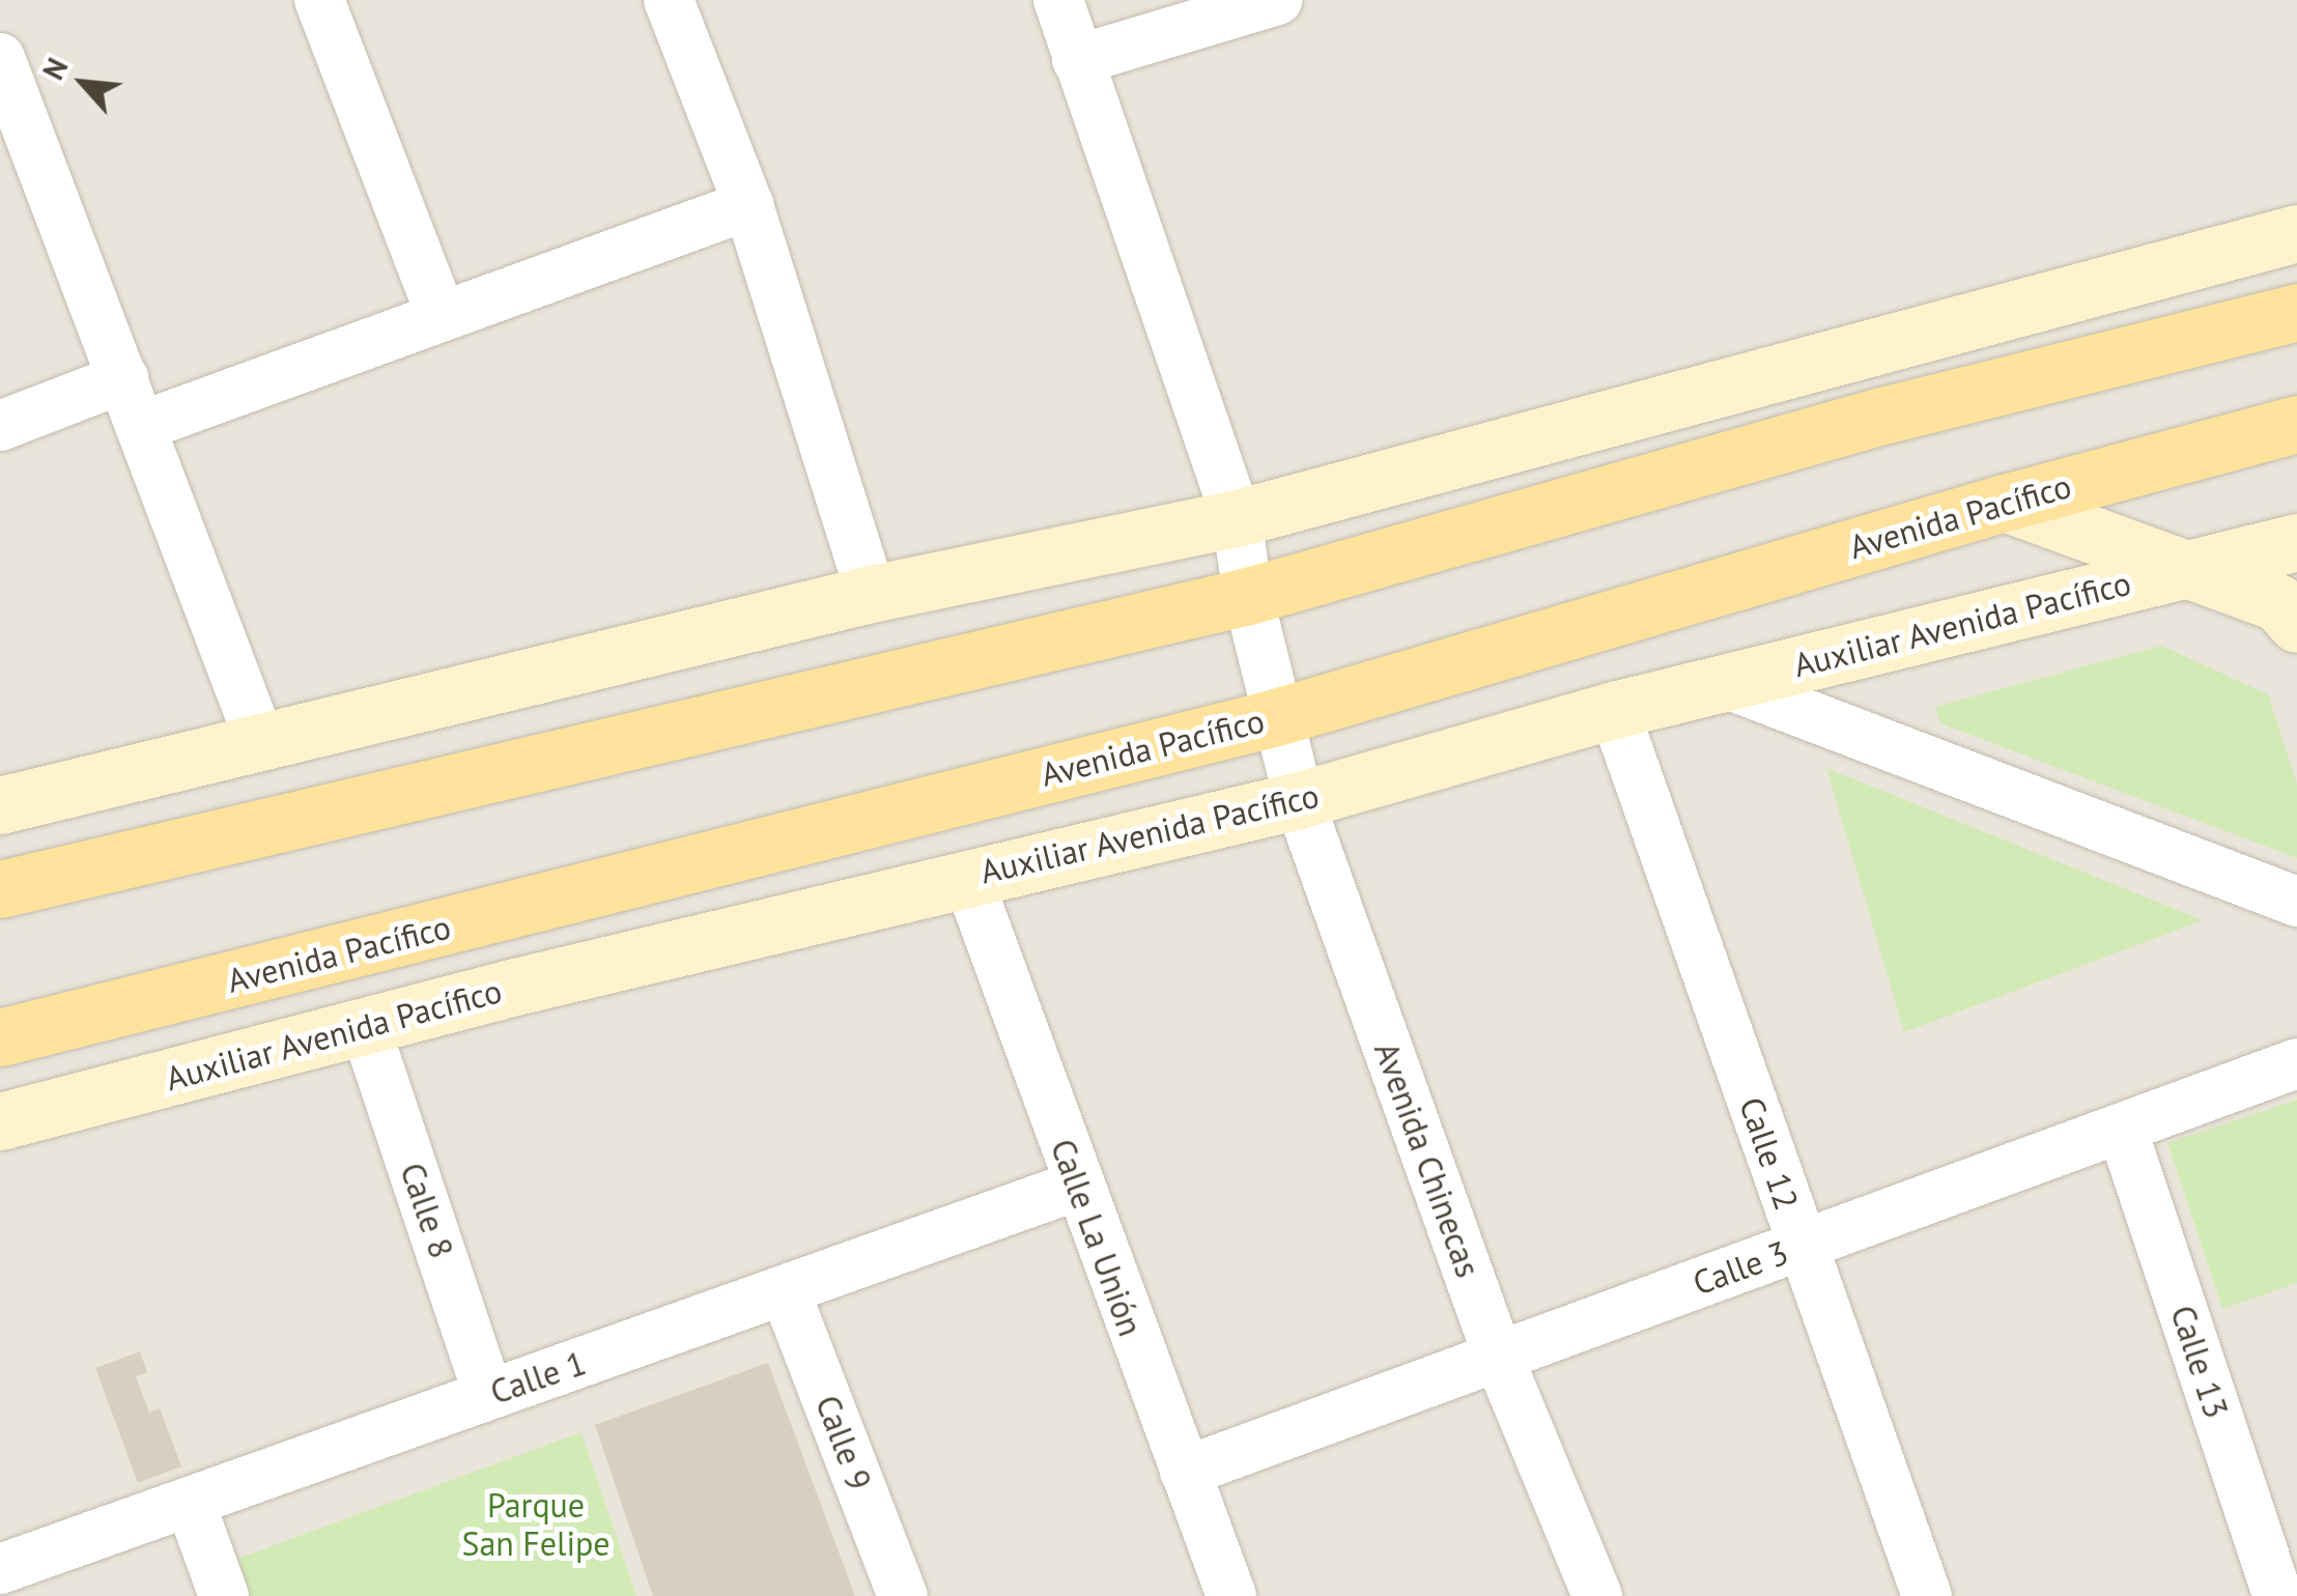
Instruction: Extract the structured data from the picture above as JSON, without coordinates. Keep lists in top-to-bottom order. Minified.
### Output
{"streets":{"main road":["Avenida Pacífico","Auxiliar Avenida Pacífico"],"street":["Calle 12","Avenida Chinecas","Calle 8","Calle La Unión","Calle 3","Calle 13","Calle 1","Calle 9"]},"crossings":[["Avenida Pacífico","Avenida Chinecas"],["Auxiliar Avenida Pacífico","Calle 12"],["Auxiliar Avenida Pacífico","Avenida Chinecas"],["Auxiliar Avenida Pacífico","Calle 8"],["Auxiliar Avenida Pacífico","Calle La Unión"],["Calle 12","Calle 3"],["Avenida Chinecas","Calle 3"],["Calle 8","Calle 1"],["Calle La Unión","Calle 3"],["Calle La Unión","Calle 1"],["Calle 3","Calle 13"],["Calle 1","Calle 9"]],"parks":["Parque San Felipe"],"north":"top left"}
